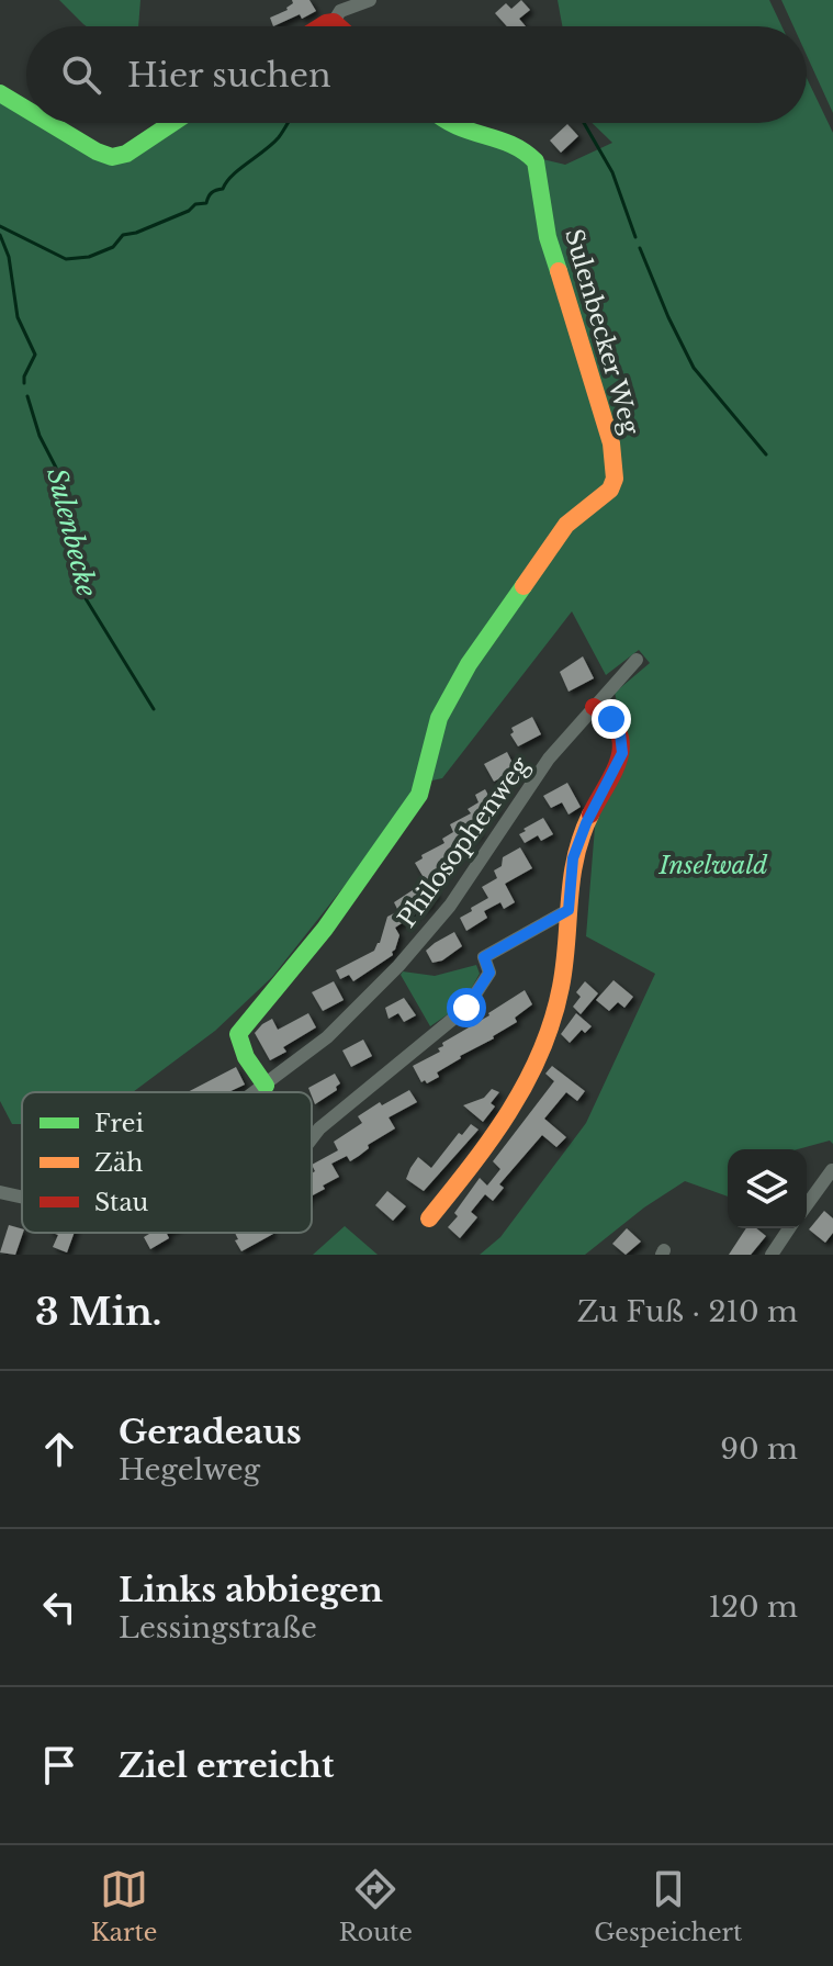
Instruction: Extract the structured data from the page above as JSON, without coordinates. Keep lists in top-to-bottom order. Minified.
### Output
{"streets":{"street":["Sulenbecker Weg","Philosophenweg"]},"crossings":[["Sulenbecker Weg","Philosophenweg"]],"water":["Sulenbecke"],"parks":["Inselwald"],"legend":["Frei","Zäh","Stau"],"page":{"search":"Hier suchen","heading":["3 Min.","Zu Fuß · 210 m"],"list":[["Geradeaus","Hegelweg","90 m"],["Links abbiegen","Lessingstraße","120 m"],"Ziel erreicht"],"nav":["Karte","Route","Gespeichert"]}}
